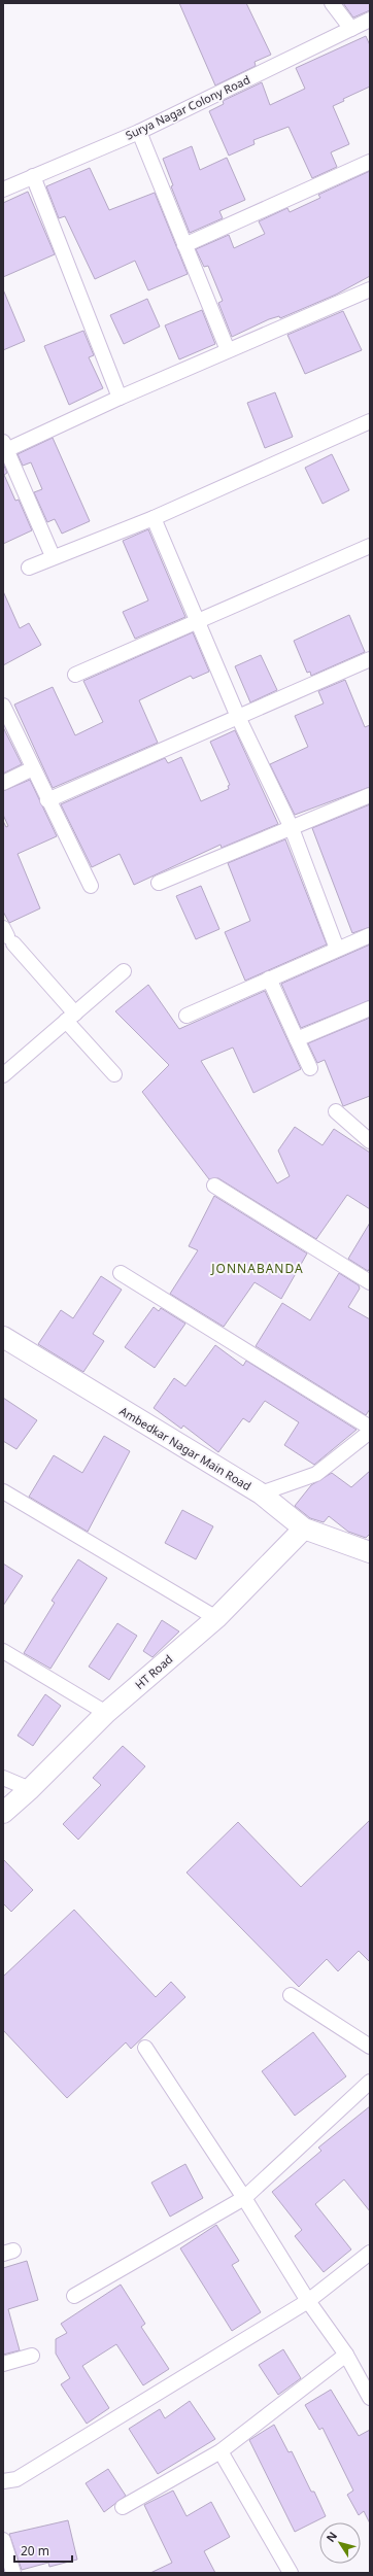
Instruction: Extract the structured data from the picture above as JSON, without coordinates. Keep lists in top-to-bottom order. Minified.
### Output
{"streets":{"street":["Surya Nagar Colony Road","Ambedkar Nagar Main Road","HT Road"]},"crossings":[["Ambedkar Nagar Main Road","HT Road"]],"districts":["JONNABANDA"],"scale_bar":"20 m","north":"top left"}
